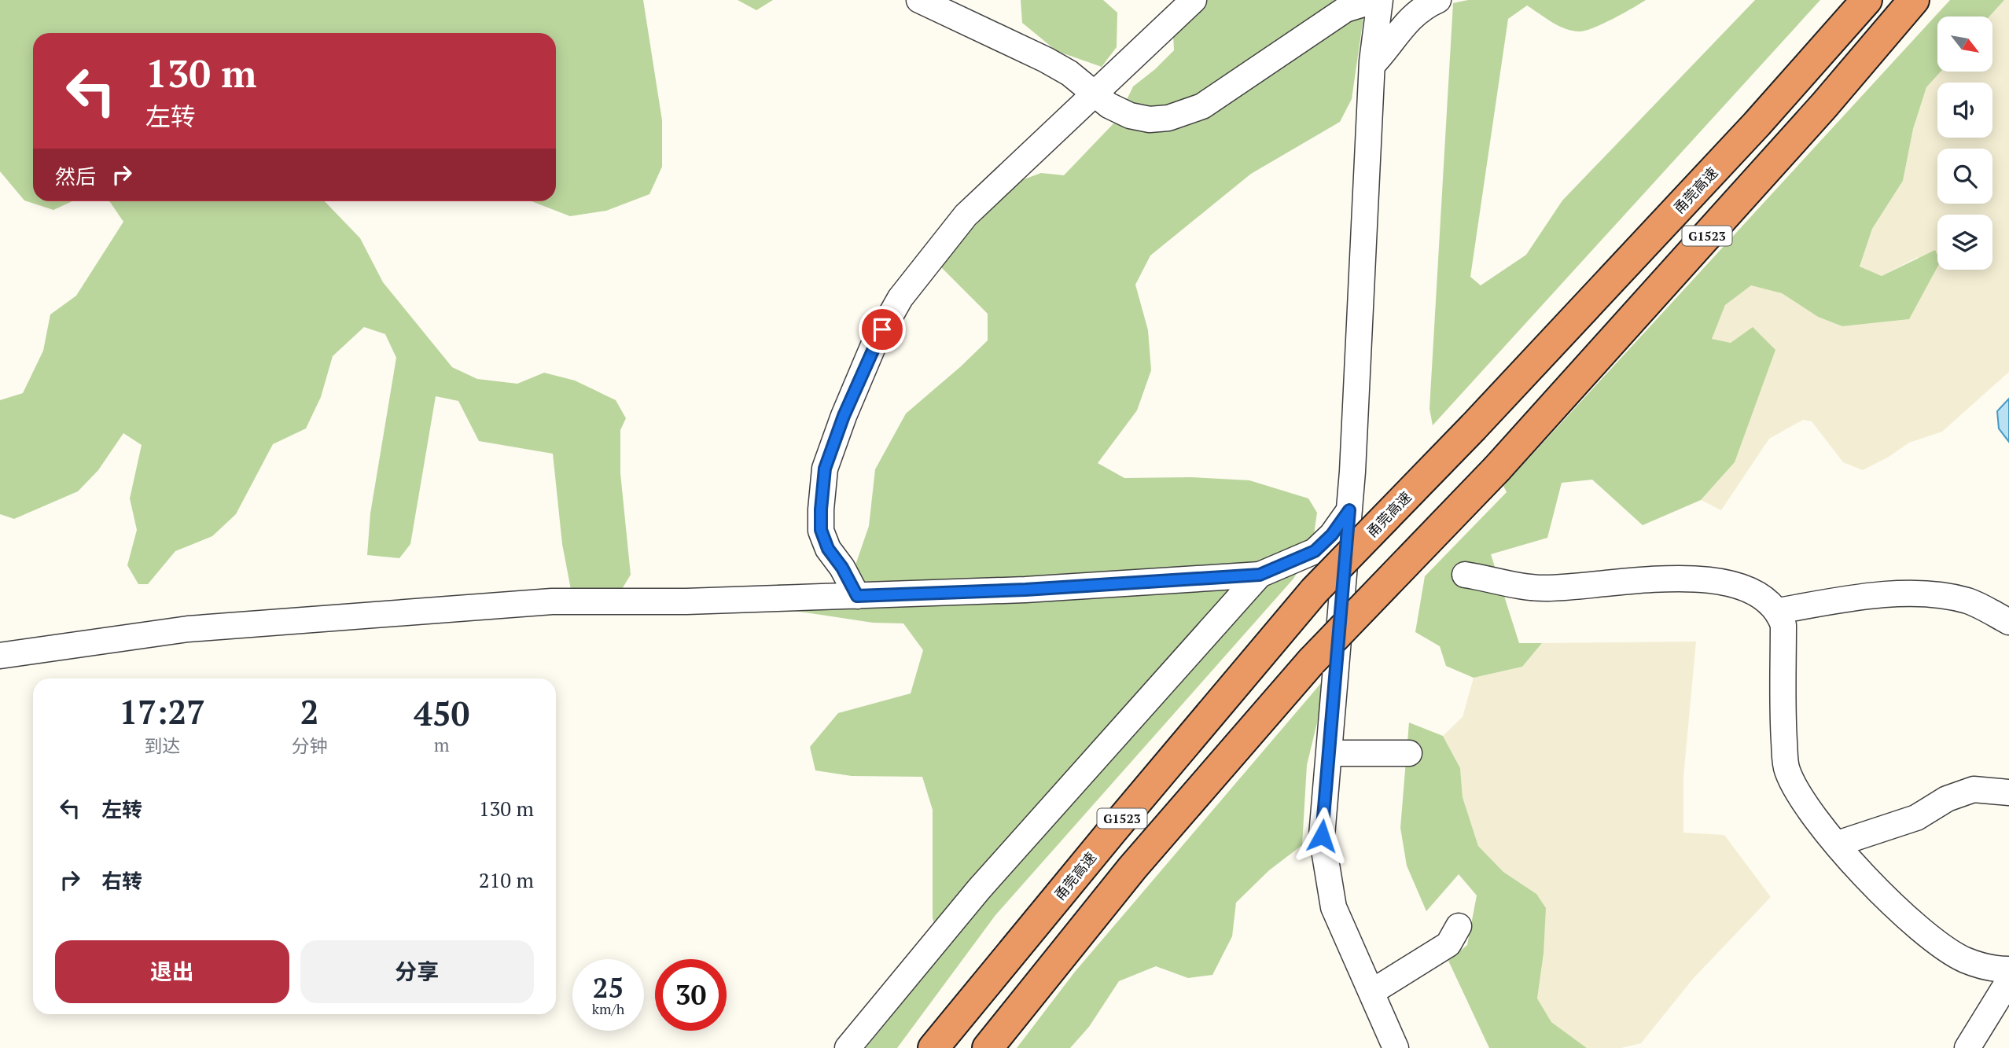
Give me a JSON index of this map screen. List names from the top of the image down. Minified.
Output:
{"streets":{"highway":["甬莞高速","G1523"]},"north":"bottom right","page":{"turn":["130 m","左转"],"then":"然后","eta":["17:27","到达","2","分钟","450","m"],"list":[{"name":"左转","value":"130 m"},{"name":"右转","value":"210 m"}],"buttons":["退出","分享"],"speed":"25 km/h","limit":"30"}}
